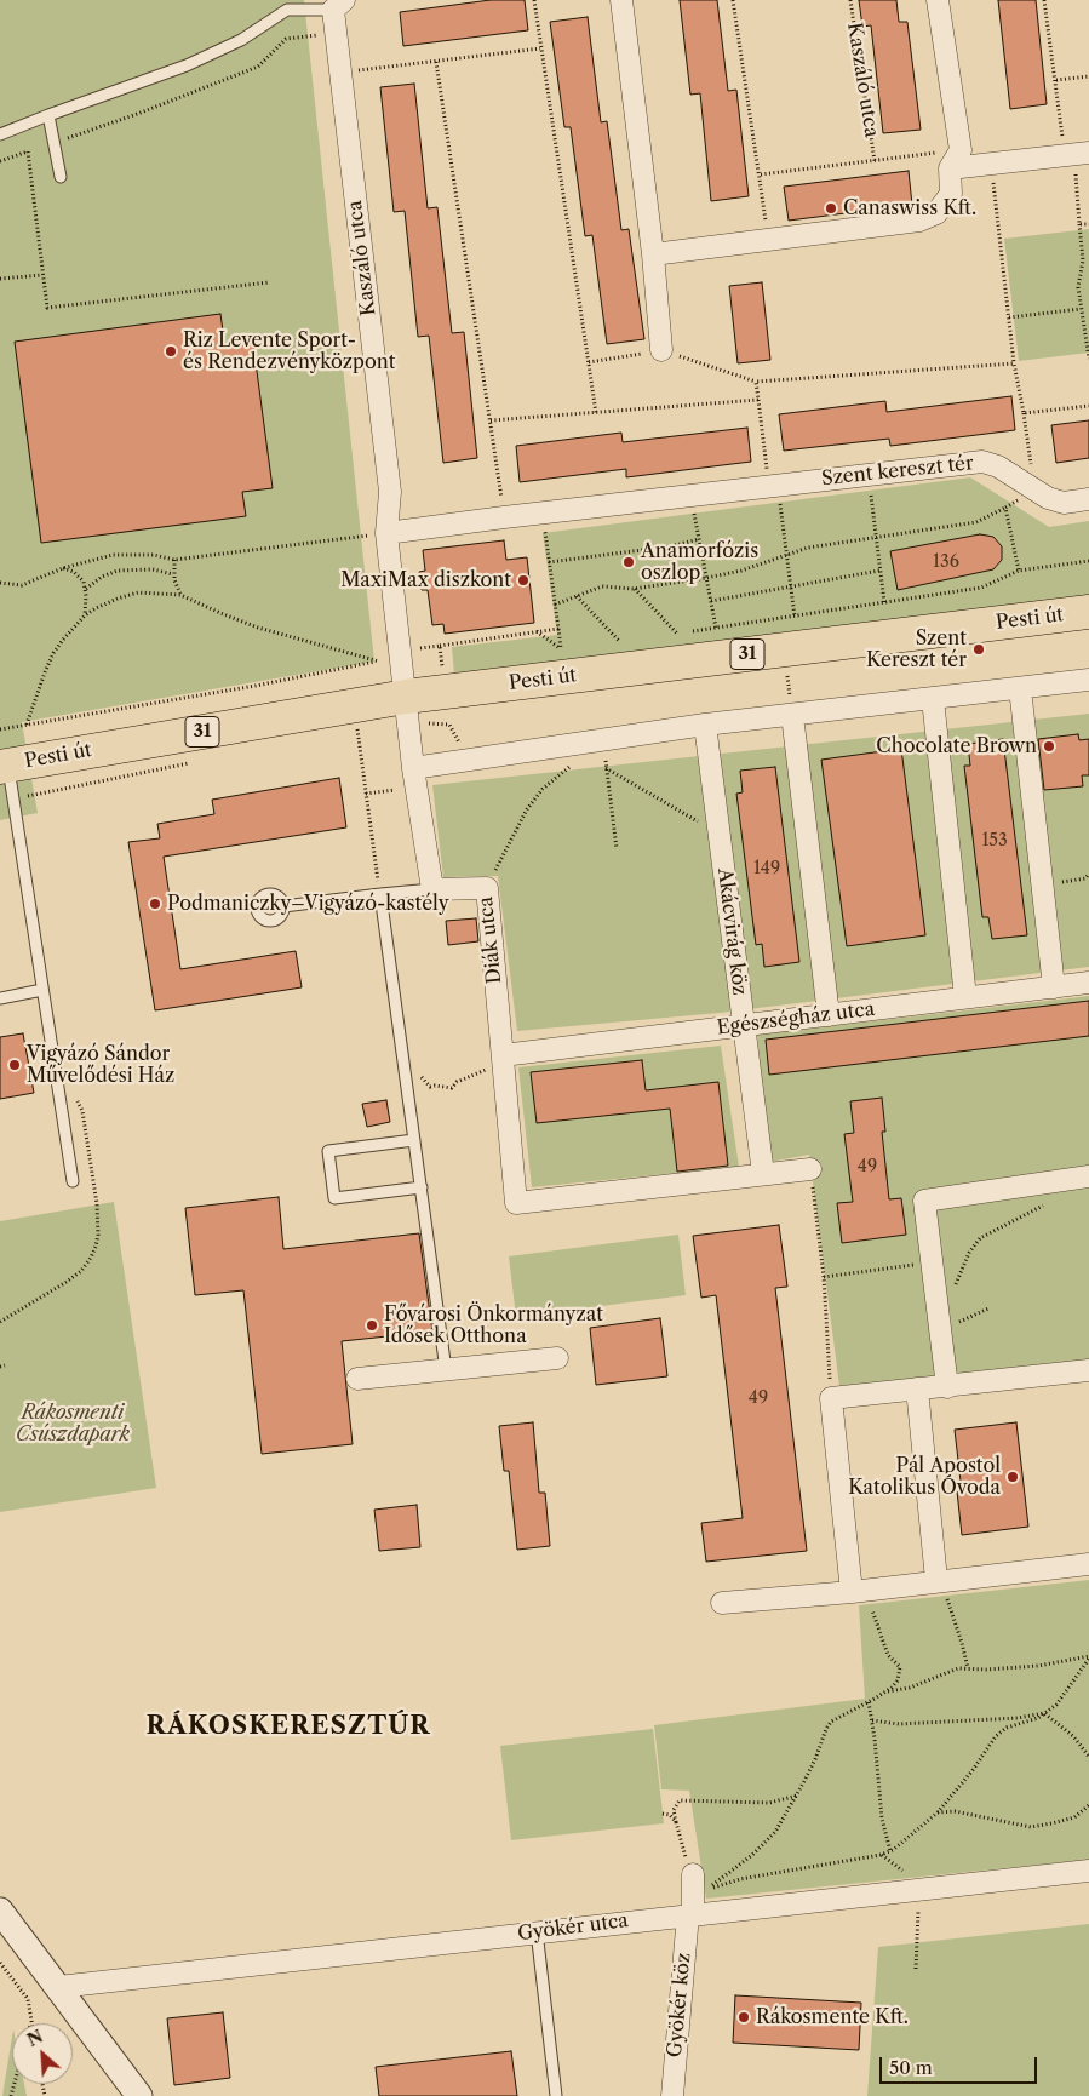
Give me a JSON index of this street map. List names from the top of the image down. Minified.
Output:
{"streets":{"main road":["Pesti út","31"],"street":["Kaszáló utca","Szent kereszt tér","Akácvirág köz","Diák utca","Egészségház utca","Gyökér utca","Gyökér köz"]},"crossings":[["Kaszáló utca","Pesti út"],["Akácvirág köz","Diák utca"],["Akácvirág köz","Egészségház utca"],["Diák utca","Egészségház utca"],["Gyökér utca","Gyökér köz"]],"districts":["RÁKOSKERESZTÚR"],"parks":["Rákosmenti Csúszdapark"],"places":["Canaswiss Kft.","Riz Levente Sport- és Rendezvényközpont","Anamorfózis oszlop","MaxiMax diszkont","Szent Kereszt tér","Chocolate Brown","Podmaniczky–Vigyázó-kastély","Vigyázó Sándor Művelődési Ház","Fővárosi Önkormányzat Idősek Otthona","Pál Apostol Katolikus Óvoda","Rákosmente Kft."],"house_numbers":["136","153","149","49","49"],"scale_bar":"50 m","north":"top left"}
